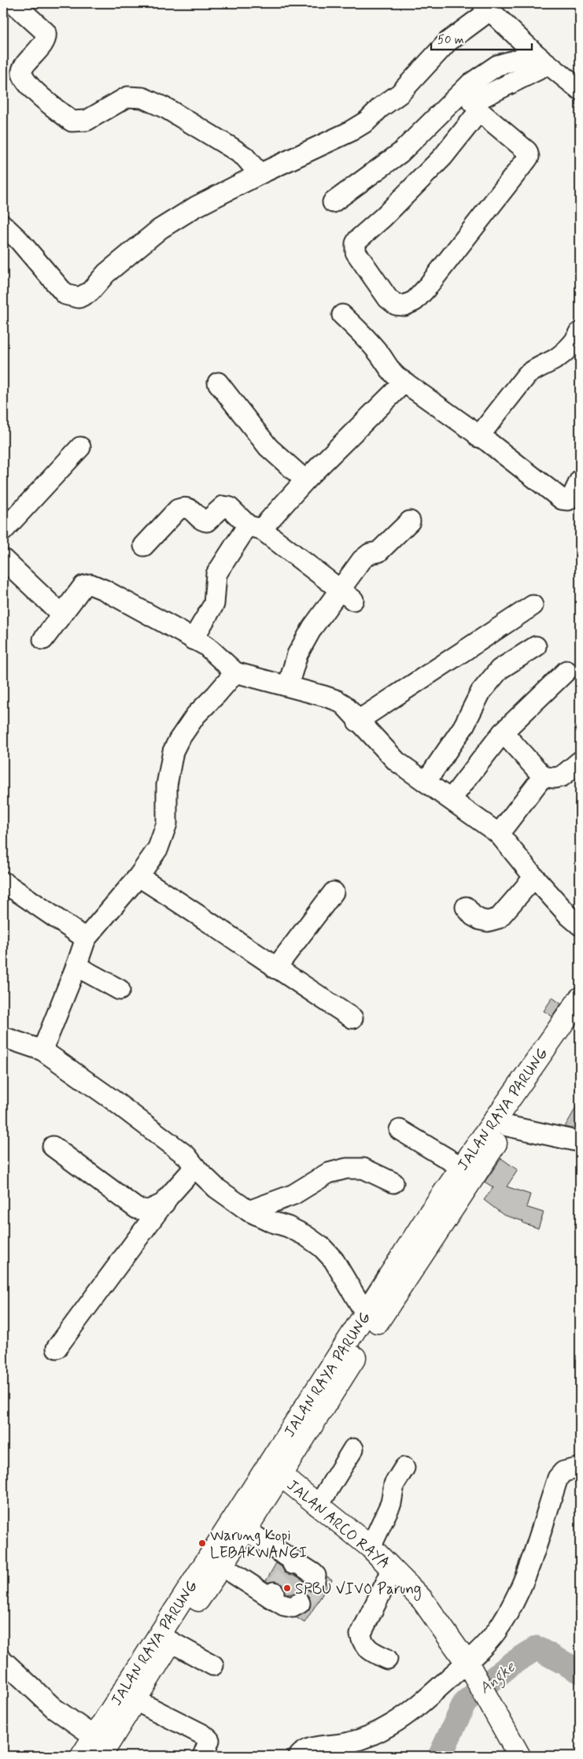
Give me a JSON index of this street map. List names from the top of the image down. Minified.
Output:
{"streets":{"main road":["JALAN RAYA PARUNG","JALAN ARCO RAYA"]},"crossings":[["JALAN RAYA PARUNG","JALAN ARCO RAYA"]],"water":["Angke"],"places":["Warung Kopi LEBAKWANGI","SPBU VIVO Parung"],"scale_bar":"50 m"}
